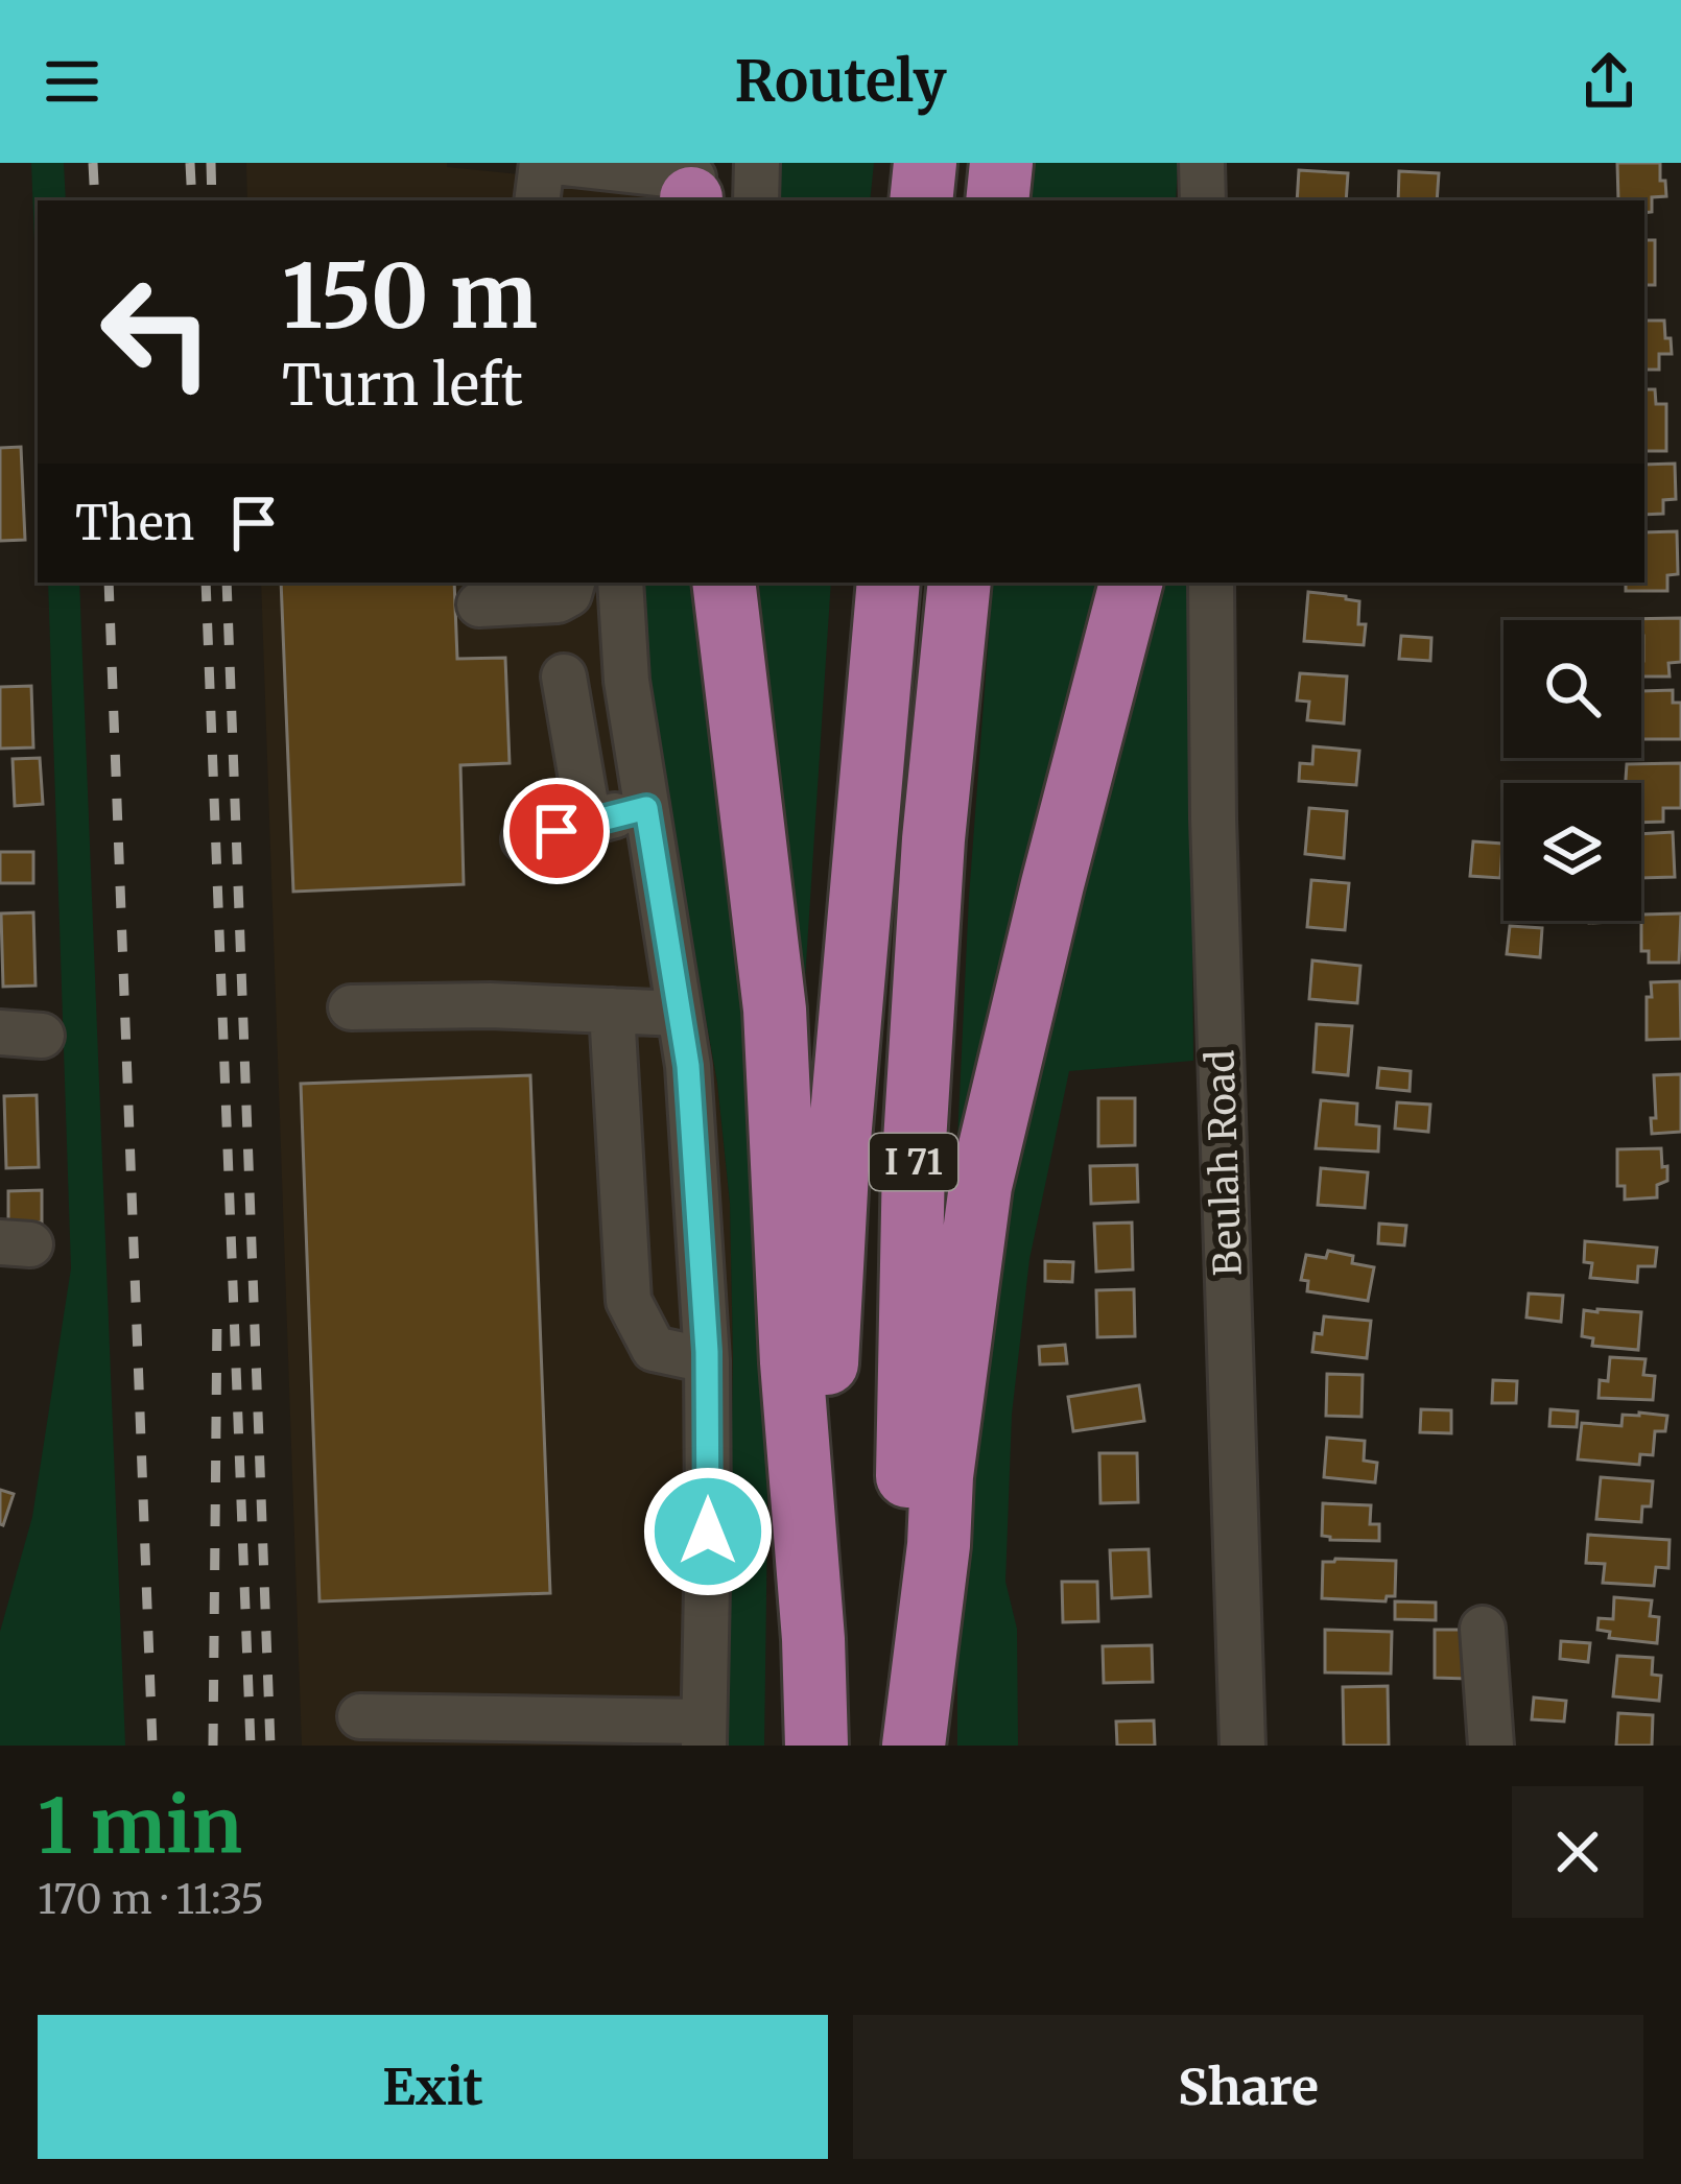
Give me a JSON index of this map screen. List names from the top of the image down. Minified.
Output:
{"streets":{"highway":["I 71"],"street":["Beulah Road"]},"page":{"header":"Routely","turn":["150 m","Turn left"],"then":"Then","heading":["1 min","170 m · 11:35"],"buttons":["Exit","Share"]}}
